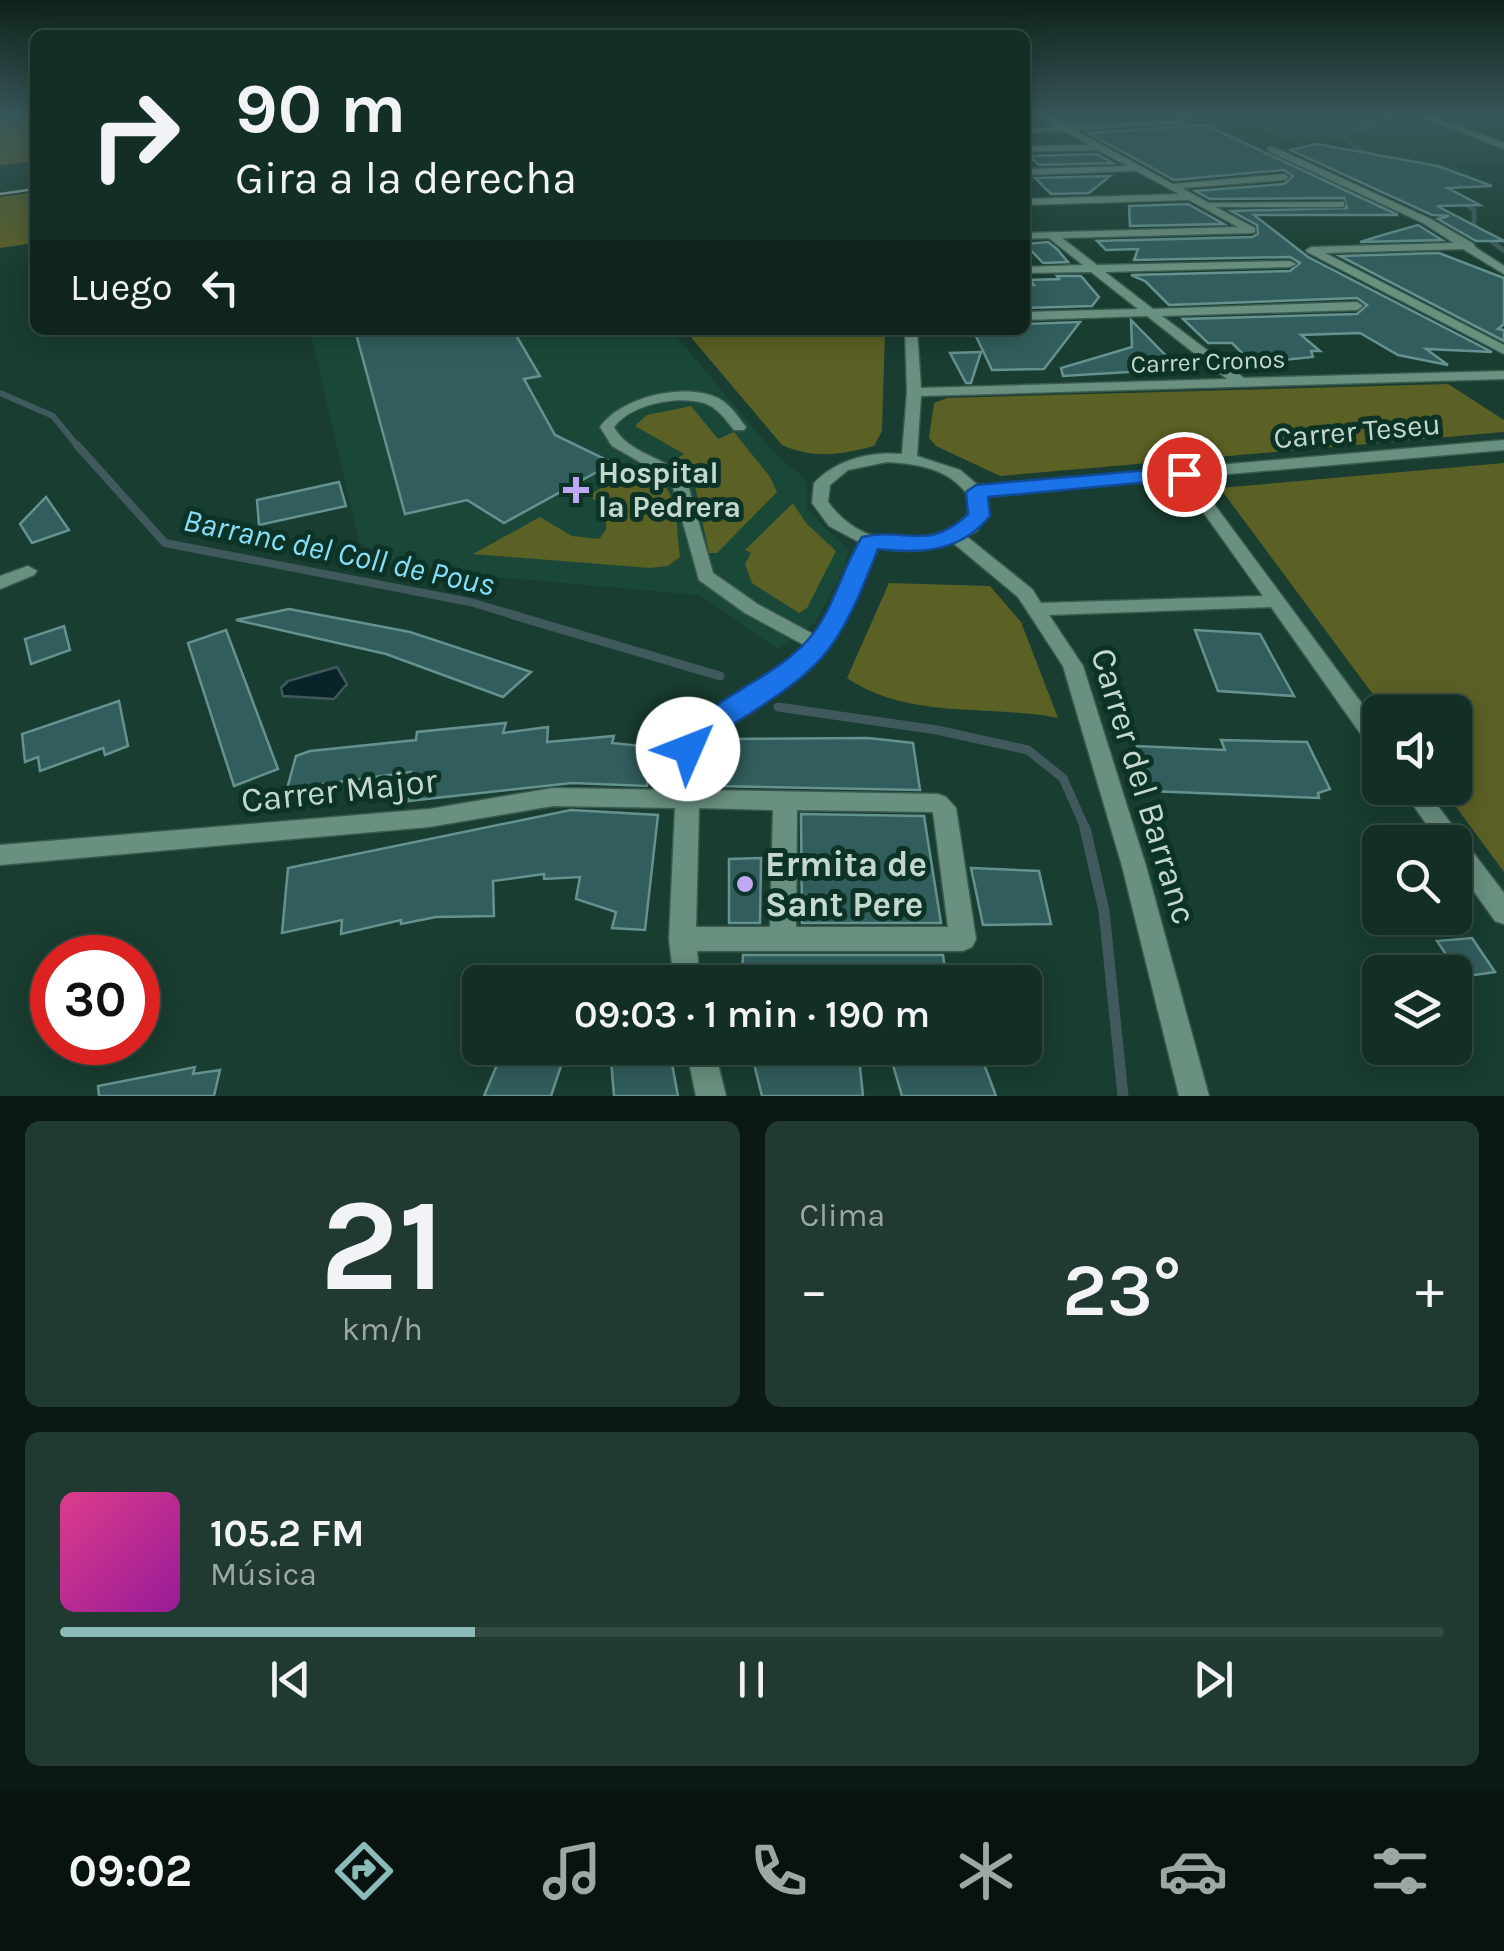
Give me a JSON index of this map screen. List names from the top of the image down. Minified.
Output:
{"streets":{"street":["Carrer Cronos","Carrer Teseu","Carrer del Barranc","Carrer Major"]},"water":["Barranc del Coll de Pous"],"places":{"health":["Hospital la Pedrera"],"other":["Ermita de Sant Pere"]},"page":{"turn":["90 m","Gira a la derecha"],"then":"Luego","limit":"30","trip":"09:03 · 1 min · 190 m","tile":[["21","km/h"],"Clima"],"heat":["−","23°","+"],"song":["105.2 FM","Música"],"tabs":"09:02"}}
